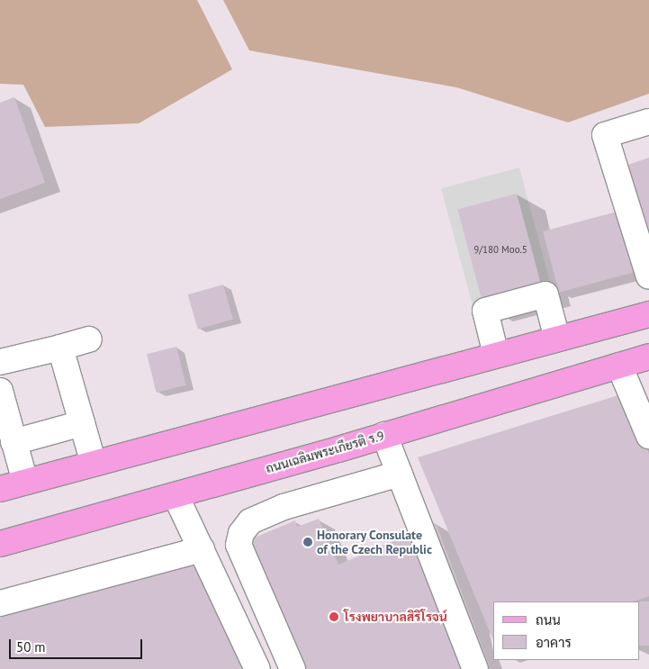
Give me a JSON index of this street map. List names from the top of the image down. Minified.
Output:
{"streets":{"main road":["ถนนเฉลิมพระเกียรติ ร.9"]},"places":["Honorary Consulate of the Czech Republic","โรงพยาบาลสิริโรจน์"],"house_numbers":["9/180 Moo.5"],"legend":["ถนน","อาคาร"],"scale_bar":"50 m"}
